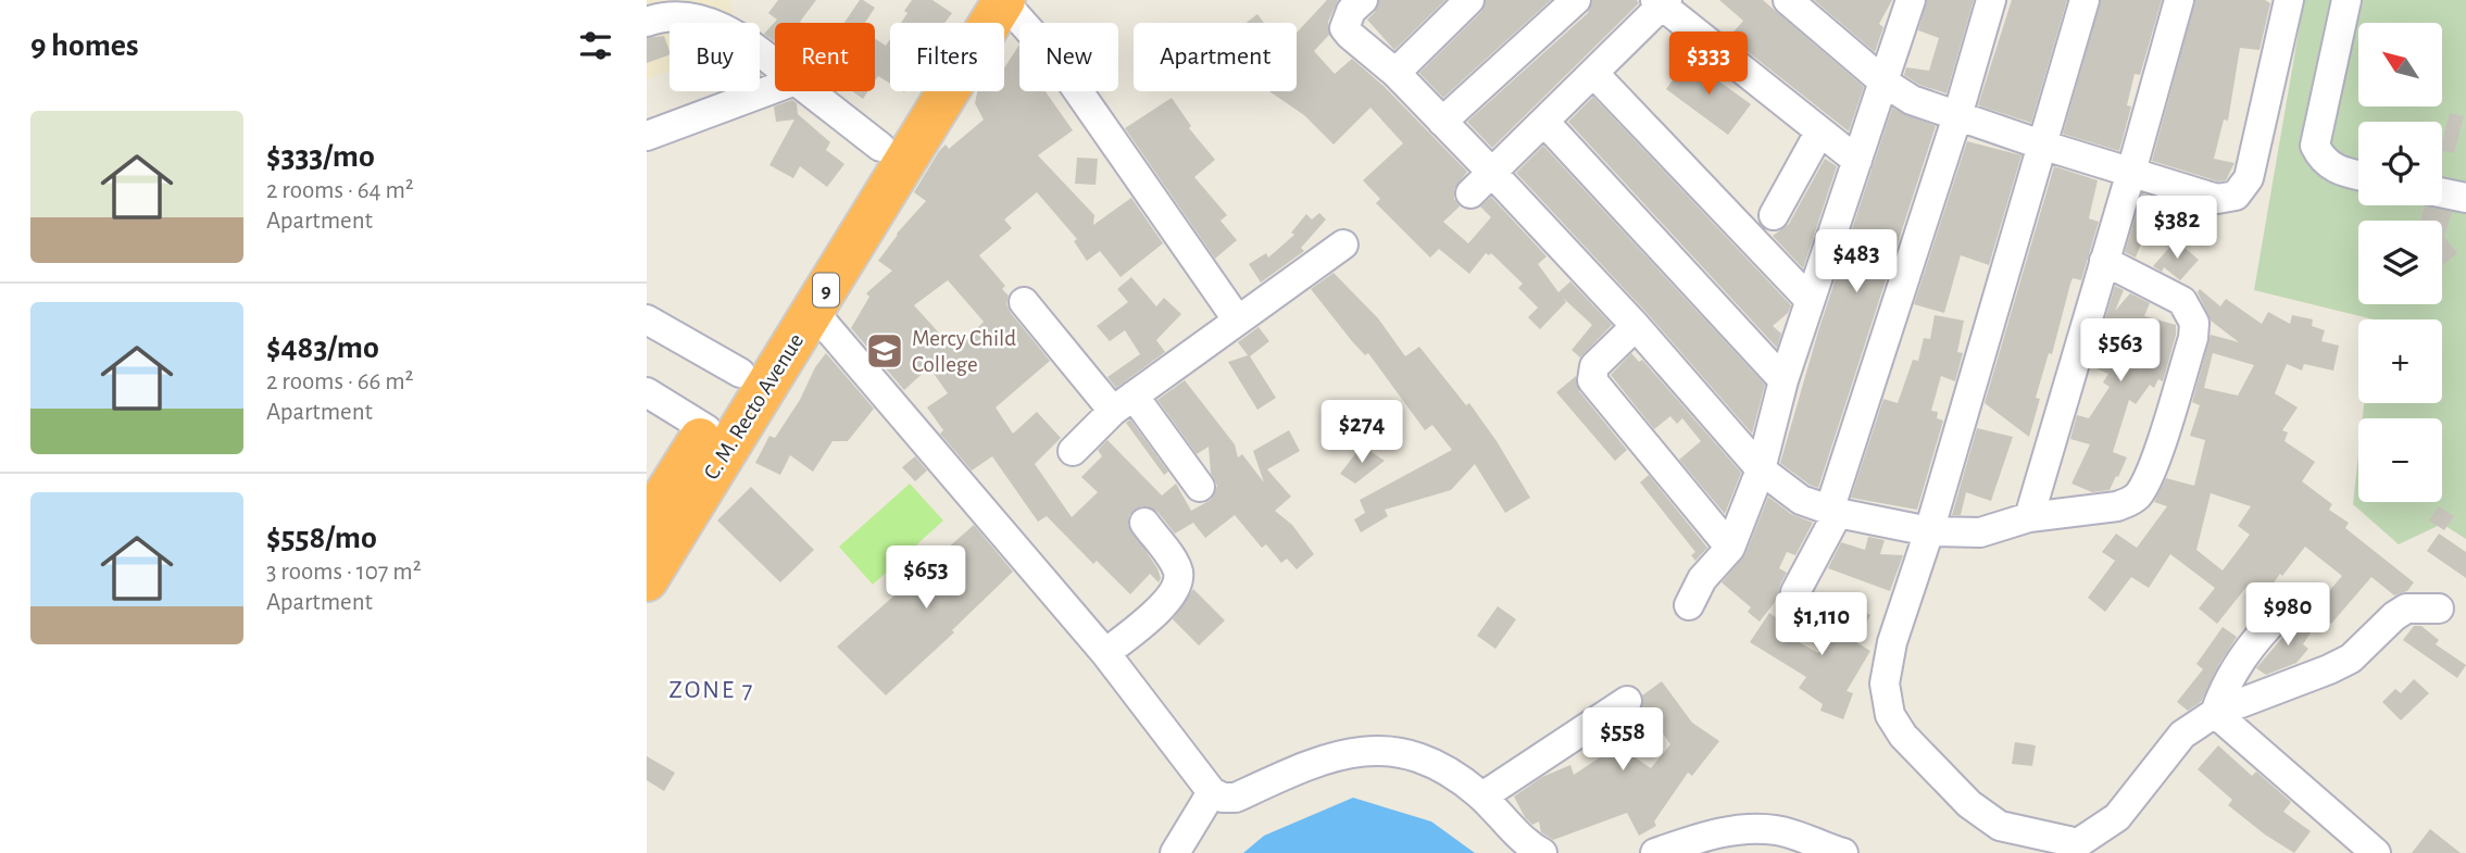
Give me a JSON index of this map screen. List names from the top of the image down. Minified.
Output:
{"streets":{"highway":["9","C. M. Recto Avenue"]},"districts":["ZONE 7"],"places":{"school or university":["Mercy Child College"]},"north":"top left","page":{"heading":"9 homes","map_buttons":["+","−"],"chip":["Buy","Rent","Filters","New","Apartment"],"price":["$333","$382","$483","$563","$274","$653","$980","$1,110","$558"],"list":[{"name":"$333/mo","note":"2 rooms · 64 m² · Apartment"},{"name":"$483/mo","note":"2 rooms · 66 m² · Apartment"},{"name":"$558/mo","note":"3 rooms · 107 m² · Apartment"}]}}
